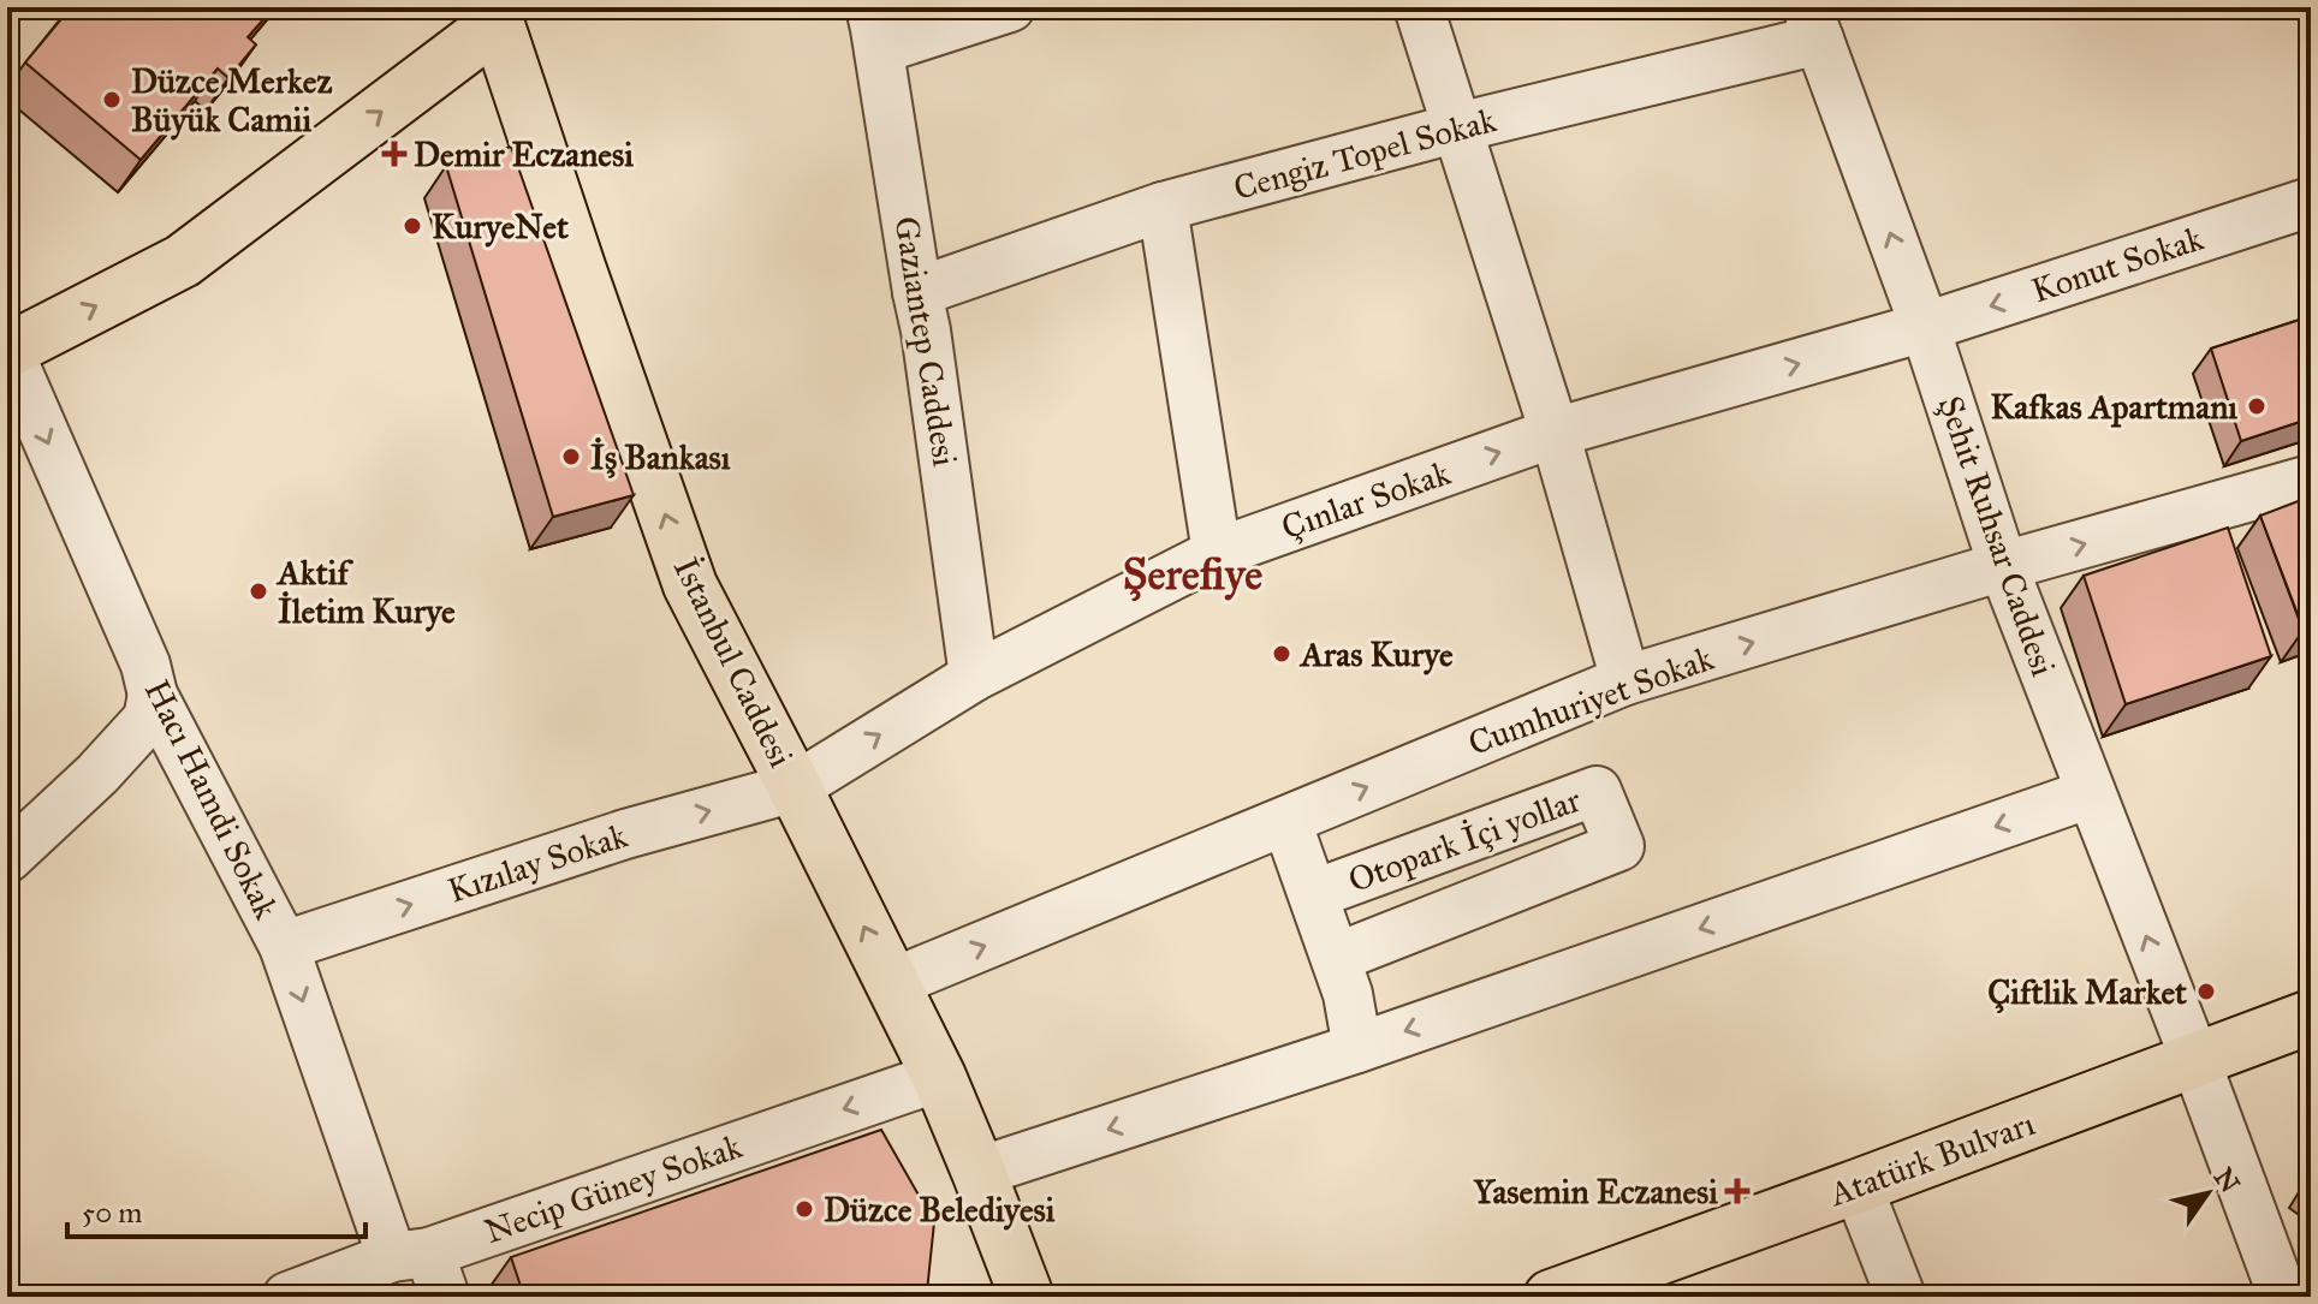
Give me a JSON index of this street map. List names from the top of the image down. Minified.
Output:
{"streets":{"main road":["İstanbul Caddesi","Atatürk Bulvarı"],"street":["Cengiz Topel Sokak","Konut Sokak","Gaziantep Caddesi","Çınlar Sokak","Şehit Ruhsar Caddesi","Cumhuriyet Sokak","Hacı Hamdi Sokak","Otopark İçi yollar","Kızılay Sokak","Necip Güney Sokak"]},"crossings":[["Cengiz Topel Sokak","Gaziantep Caddesi"],["Cengiz Topel Sokak","Şehit Ruhsar Caddesi"],["Konut Sokak","Çınlar Sokak"],["Konut Sokak","Şehit Ruhsar Caddesi"],["Gaziantep Caddesi","Çınlar Sokak"],["Çınlar Sokak","Şehit Ruhsar Caddesi"],["Çınlar Sokak","İstanbul Caddesi"],["Çınlar Sokak","Kızılay Sokak"],["Şehit Ruhsar Caddesi","Cumhuriyet Sokak"],["Şehit Ruhsar Caddesi","Atatürk Bulvarı"],["İstanbul Caddesi","Cumhuriyet Sokak"],["İstanbul Caddesi","Kızılay Sokak"],["İstanbul Caddesi","Necip Güney Sokak"],["Hacı Hamdi Sokak","Kızılay Sokak"],["Hacı Hamdi Sokak","Necip Güney Sokak"]],"one_way":["Konut Sokak","Çınlar Sokak","İstanbul Caddesi","Hacı Hamdi Sokak","Kızılay Sokak","Necip Güney Sokak"],"districts":["Şerefiye"],"places":{"other":["Düzce Merkez Büyük Camii","KuryeNet","Kafkas Apartmanı","İş Bankası","Aktif İletim Kurye","Aras Kurye","Çiftlik Market","Düzce Belediyesi"],"health":["Demir Eczanesi","Yasemin Eczanesi"]},"scale_bar":"50 m","north":"top right"}
